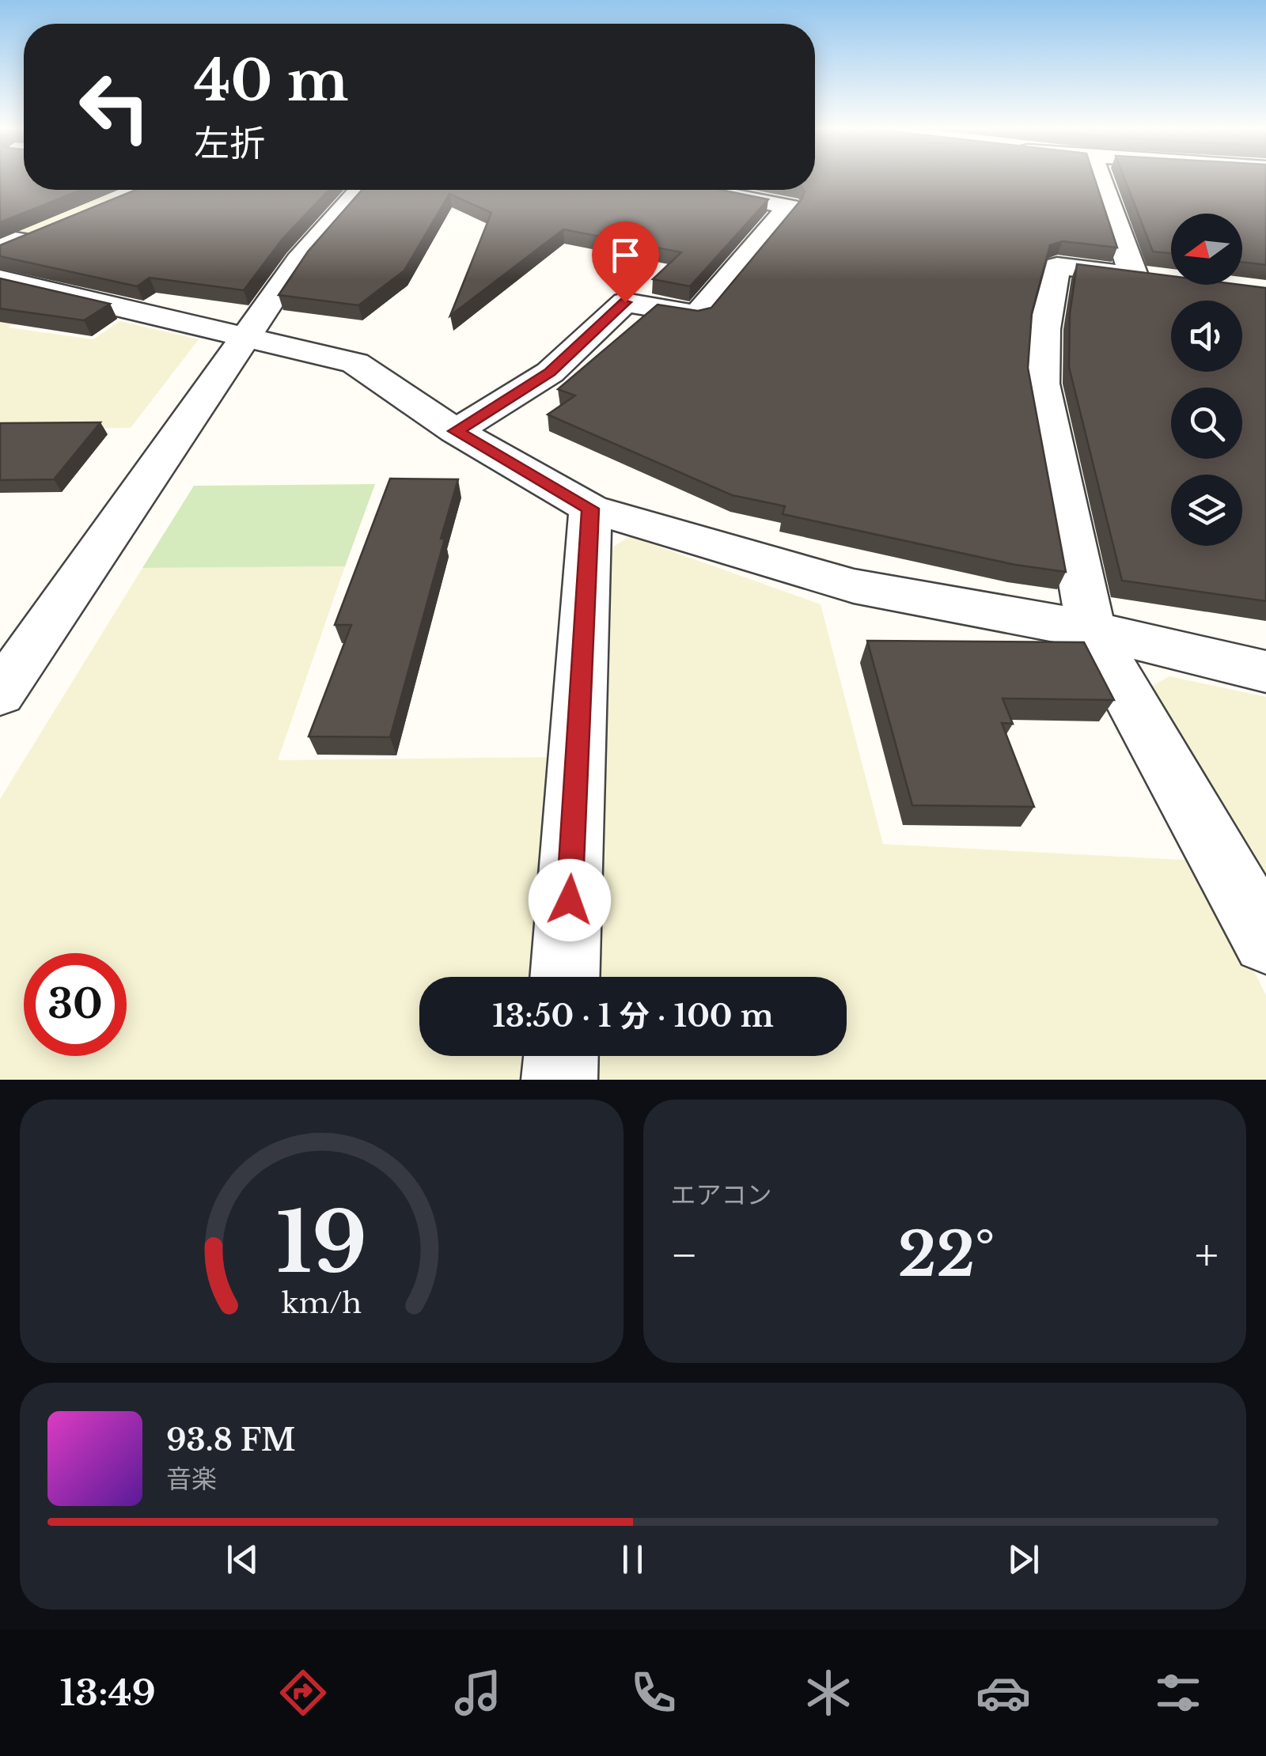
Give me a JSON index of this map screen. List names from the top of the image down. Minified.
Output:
{"north":"left","page":{"turn":["40 m","左折"],"limit":"30","trip":"13:50 · 1 分 · 100 m","tile":"エアコン","heat":["−","22°","+"],"song":["93.8 FM","音楽"],"tabs":"13:49","gauge":["19","km/h"]}}
